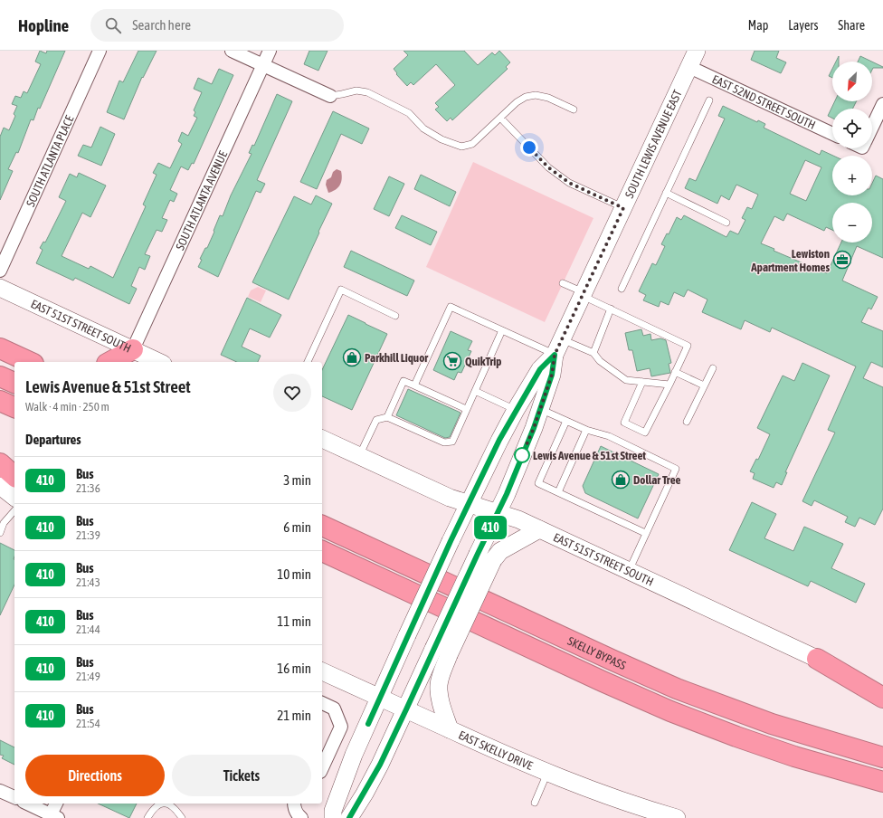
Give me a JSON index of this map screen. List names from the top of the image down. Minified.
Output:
{"streets":{"highway":["SKELLY BYPASS"],"main road":["SOUTH LEWIS AVENUE EAST","EAST 51ST STREET SOUTH","EAST SKELLY DRIVE"],"street":["EAST 52ND STREET SOUTH","SOUTH ATLANTA PLACE","SOUTH ATLANTA AVENUE"]},"crossings":[["EAST 52ND STREET SOUTH","SOUTH LEWIS AVENUE EAST"],["SOUTH LEWIS AVENUE EAST","EAST 51ST STREET SOUTH"],["SOUTH LEWIS AVENUE EAST","EAST SKELLY DRIVE"],["SOUTH ATLANTA AVENUE","EAST 51ST STREET SOUTH"]],"places":{"office":["Lewiston Apartment Homes"],"shop":["Parkhill Liquor","Dollar Tree"],"supermarket":["QuikTrip"],"other":["Lewis Avenue & 51st Street"]},"lines":["bus line 410"],"north":"bottom left","page":{"header":"Hopline","search":"Search here","nav":["Map","Layers","Share"],"on_map":"410","map_buttons":["+","−"],"heading":[["Lewis Avenue & 51st Street","Walk · 4 min · 250 m"],"Departures"],"list":[{"mark":"410","name":"Bus","note":"21:36","value":"3 min"},{"mark":"410","name":"Bus","note":"21:39","value":"6 min"},{"mark":"410","name":"Bus","note":"21:43","value":"10 min"},{"mark":"410","name":"Bus","note":"21:44","value":"11 min"},{"mark":"410","name":"Bus","note":"21:49","value":"16 min"},{"mark":"410","name":"Bus","note":"21:54","value":"21 min"}],"buttons":["Directions","Tickets"]}}
